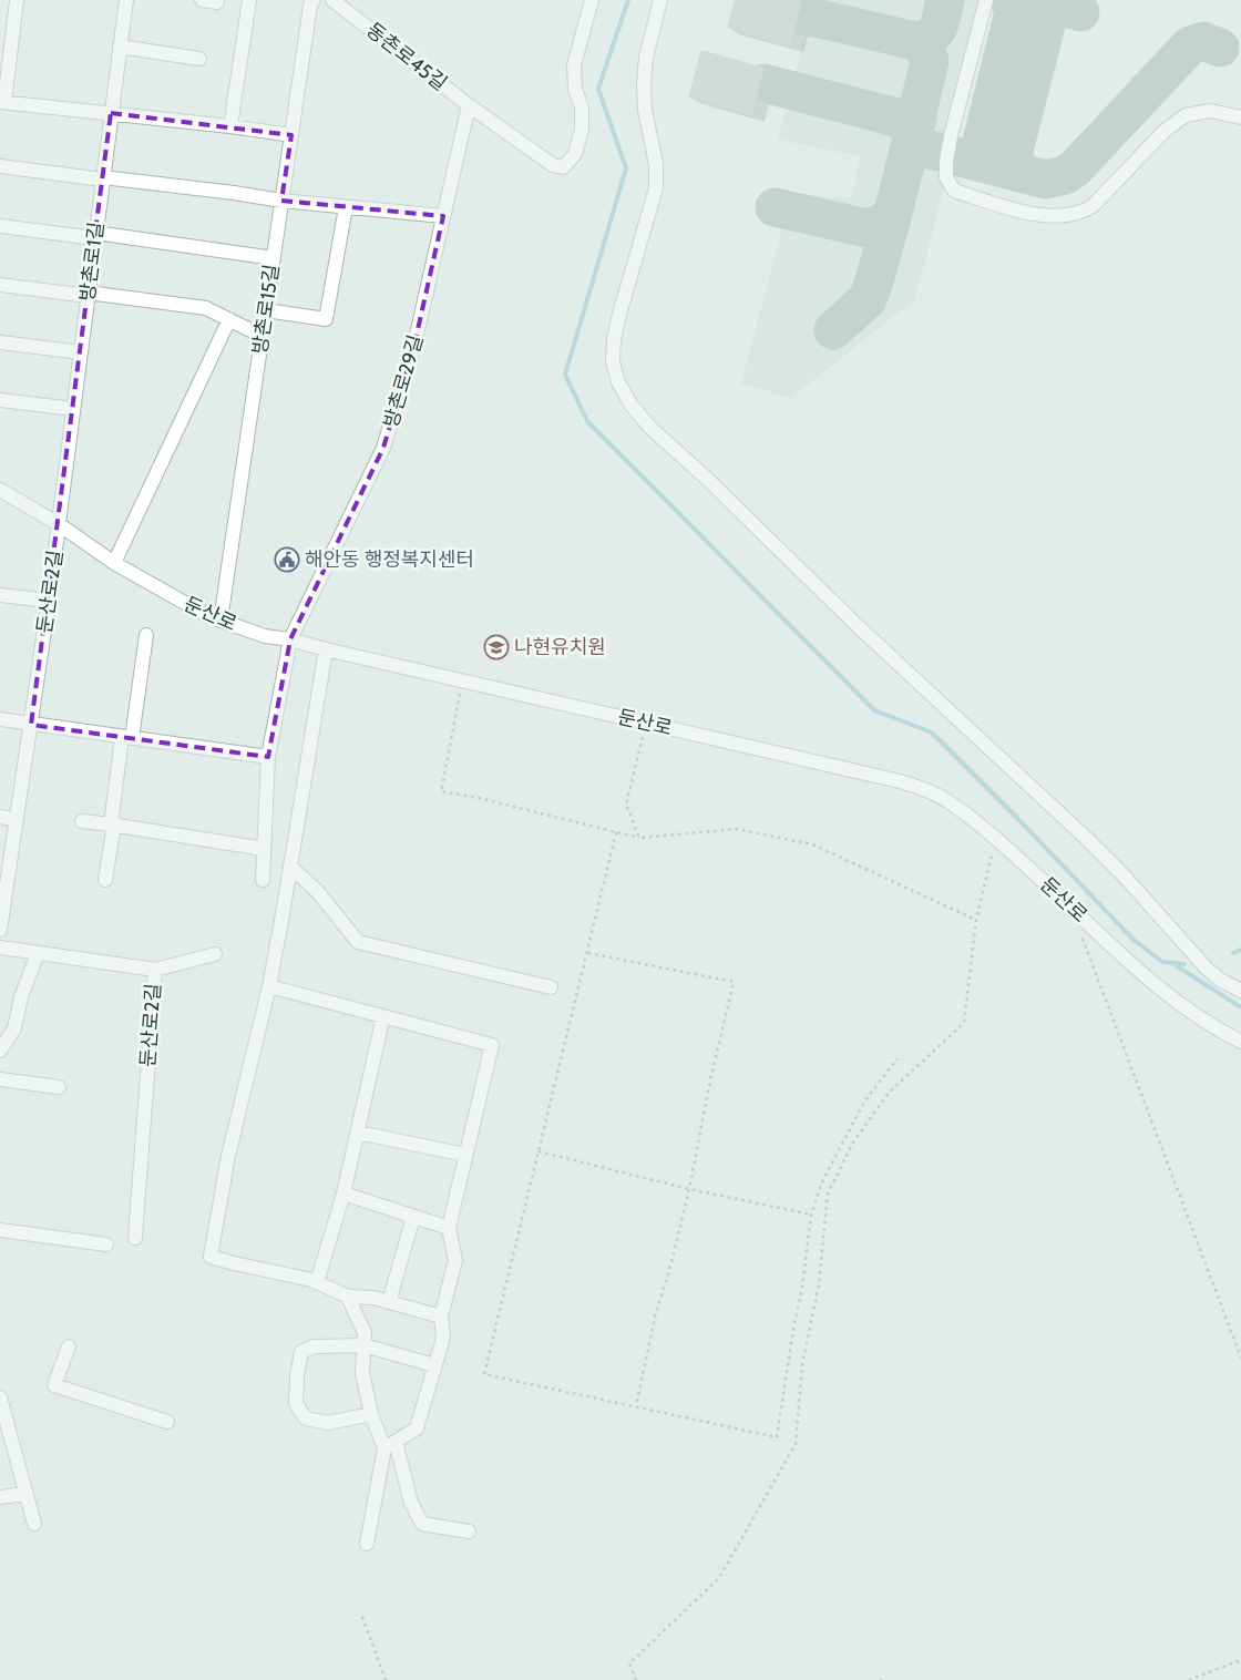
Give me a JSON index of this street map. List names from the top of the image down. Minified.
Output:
{"streets":{"street":["동촌로45길","방촌로1길","방촌로15길","방촌로29길","둔산로2길","둔산로"]},"crossings":[["동촌로45길","방촌로29길"],["방촌로1길","둔산로2길"],["방촌로1길","둔산로"],["방촌로15길","둔산로"],["방촌로29길","둔산로"],["둔산로2길","둔산로"]],"places":{"public building":["해안동 행정복지센터"],"school or university":["나현유치원"]}}
